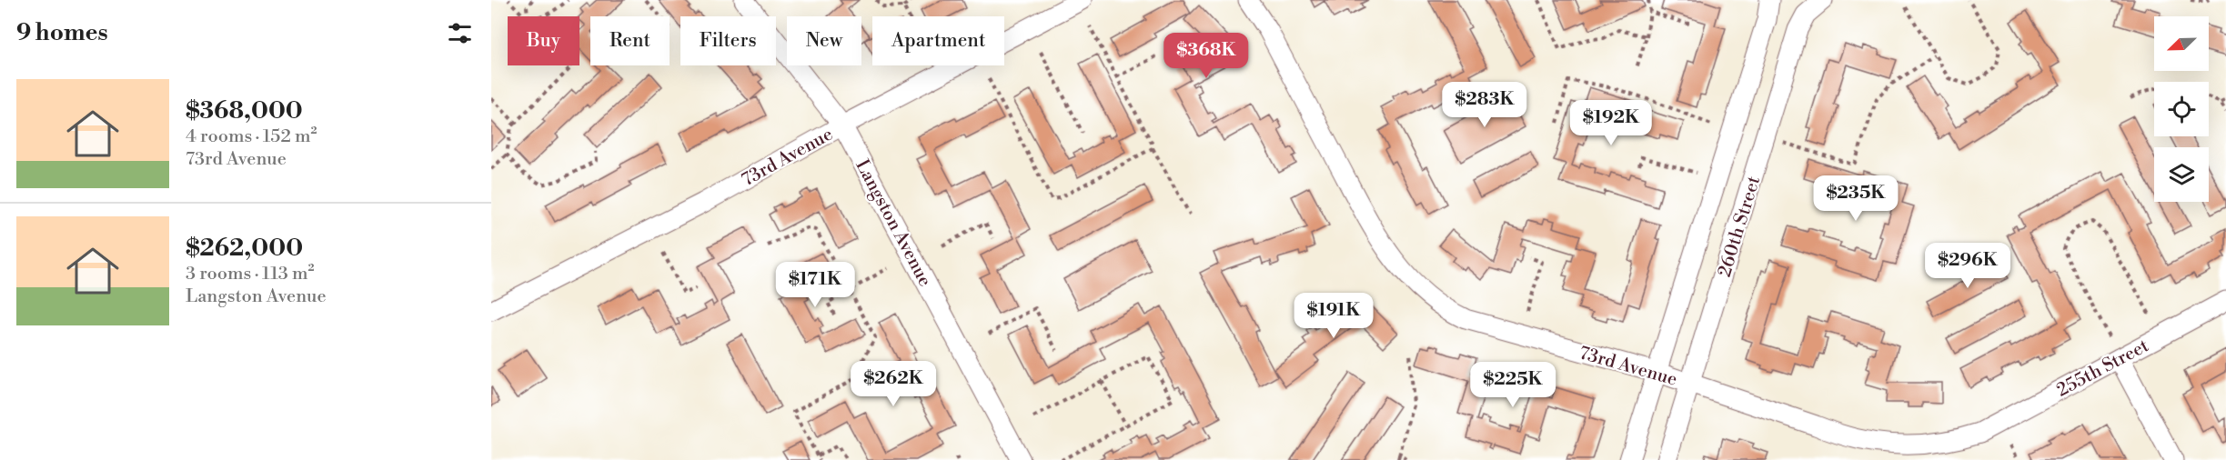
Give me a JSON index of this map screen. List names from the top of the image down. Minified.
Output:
{"streets":{"street":["73rd Avenue","Langston Avenue","260th Street","255th Street"]},"crossings":[["73rd Avenue","Langston Avenue"],["73rd Avenue","260th Street"],["73rd Avenue","255th Street"]],"north":"bottom left","page":{"heading":"9 homes","chip":["Buy","Rent","Filters","New","Apartment"],"price":["$368K","$283K","$192K","$235K","$296K","$171K","$191K","$262K","$225K"],"list":[{"name":"$368,000","note":"4 rooms · 152 m² · 73rd Avenue"},{"name":"$262,000","note":"3 rooms · 113 m² · Langston Avenue"}]}}
